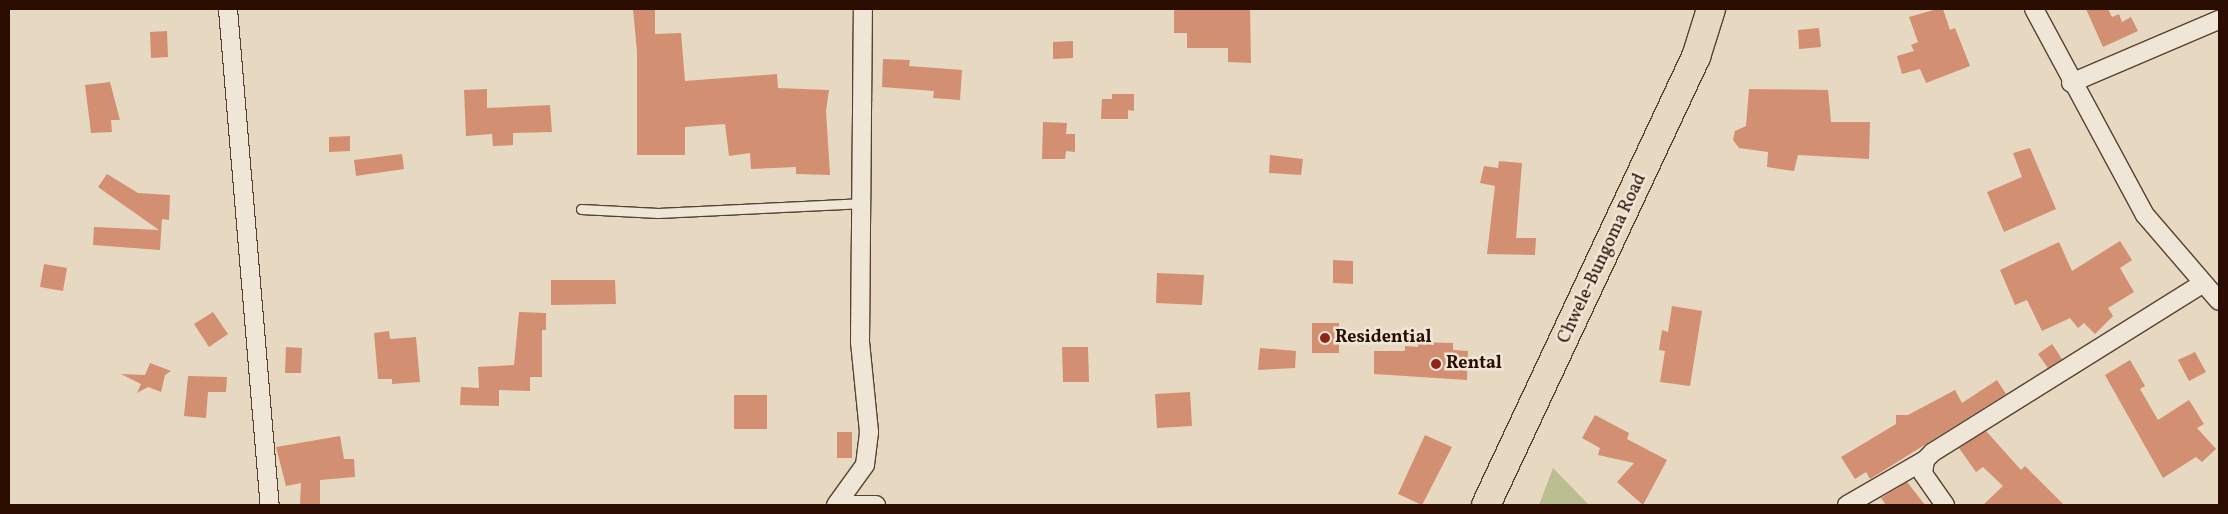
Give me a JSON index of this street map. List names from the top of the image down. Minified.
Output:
{"streets":{"main road":["Chwele-Bungoma Road"]},"places":["Residential","Rental"]}
